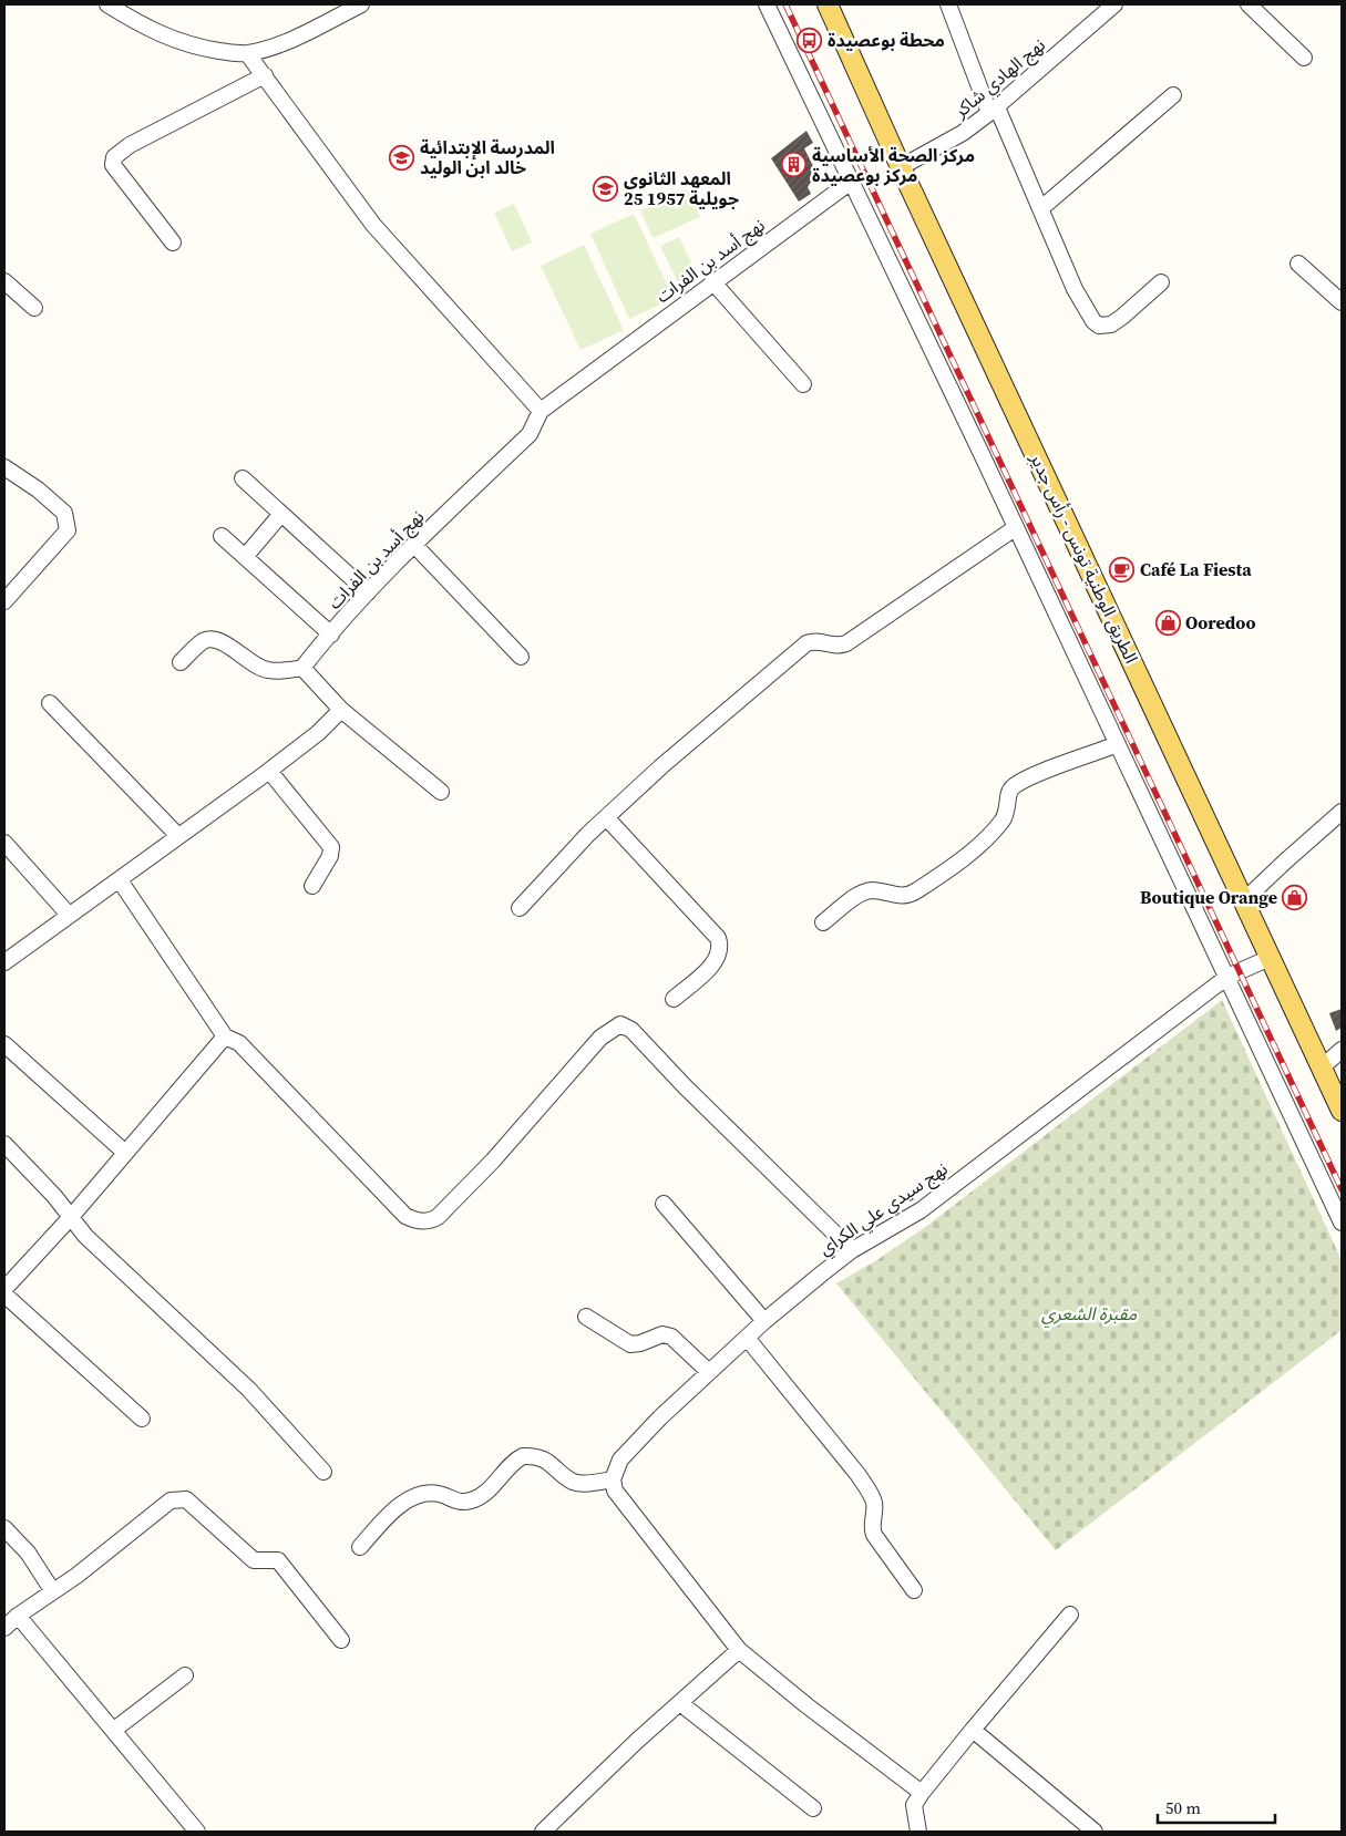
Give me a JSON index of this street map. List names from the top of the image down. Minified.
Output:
{"streets":{"main road":["الطريق الوطنية تونس - رأس جدير"],"street":["نهج الهادي شاكر","نهج أسد بن الفرات","نهج سيدي علي الكراي"]},"crossings":[["نهج الهادي شاكر","الطريق الوطنية تونس - رأس جدير"],["الطريق الوطنية تونس - رأس جدير","نهج سيدي علي الكراي"]],"parks":["مقبرة الشعري"],"places":{"bus stop":["محطة بوعصيدة"],"school or university":["المدرسة الإبتدائية خالد ابن الوليد","المعهد الثانوي 25 جويلية 1957"],"building":["مركز الصحة الأساسية مركز بوعصيدة"],"cafe":["Café La Fiesta"],"shop":["Ooredoo","Boutique Orange"]},"scale_bar":"50 m"}
